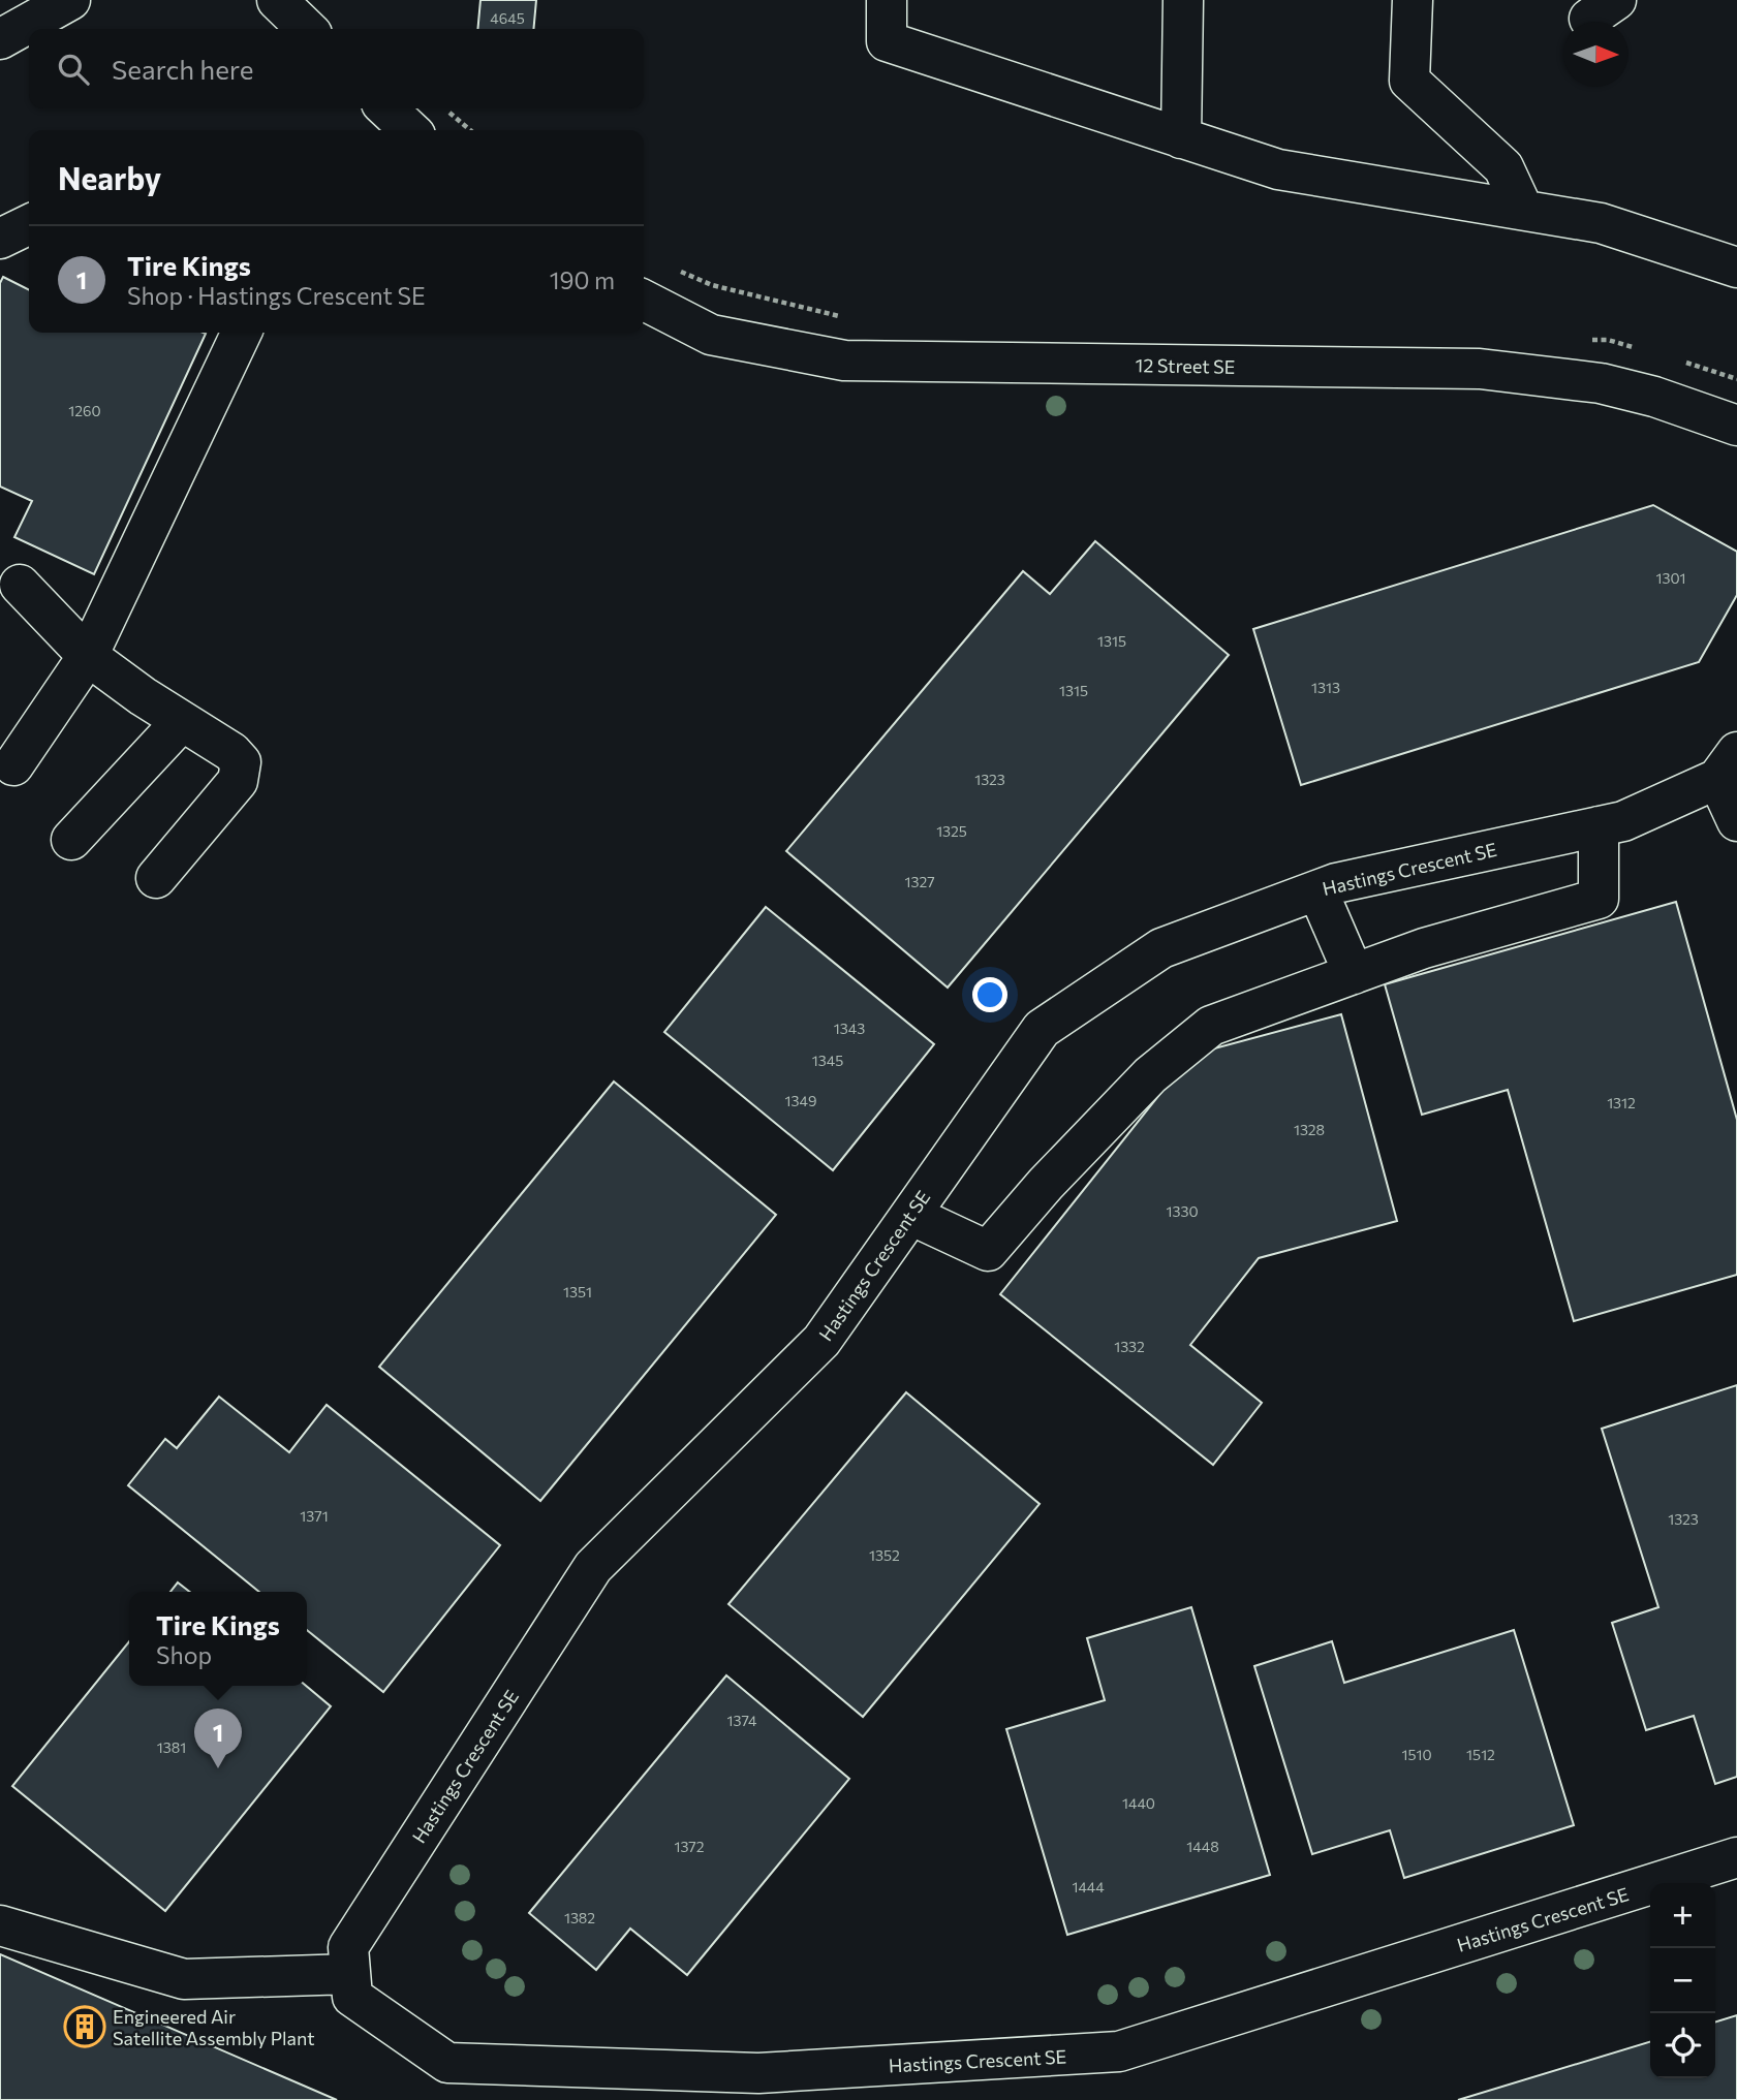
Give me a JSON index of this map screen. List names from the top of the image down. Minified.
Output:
{"streets":{"street":["12 Street SE","Hastings Crescent SE"]},"places":{"building":["Engineered Air Satellite Assembly Plant"]},"house_numbers":["4645","1260","1301","1315","1313","1315","1323","1325","1327","1343","1345","1349","1312","1328","1330","1351","1332","1371","1323","1352","1374","1381","1510","1512","1440","1372","1448","1444","1382"],"north":"right","page":{"search":"Search here","heading":"Nearby","list":[{"mark":"1","name":"Tire Kings","note":"Shop · Hastings Crescent SE","value":"190 m"}],"popup":["Tire Kings","Shop"],"pins":"1","map_buttons":["+","−"]}}
